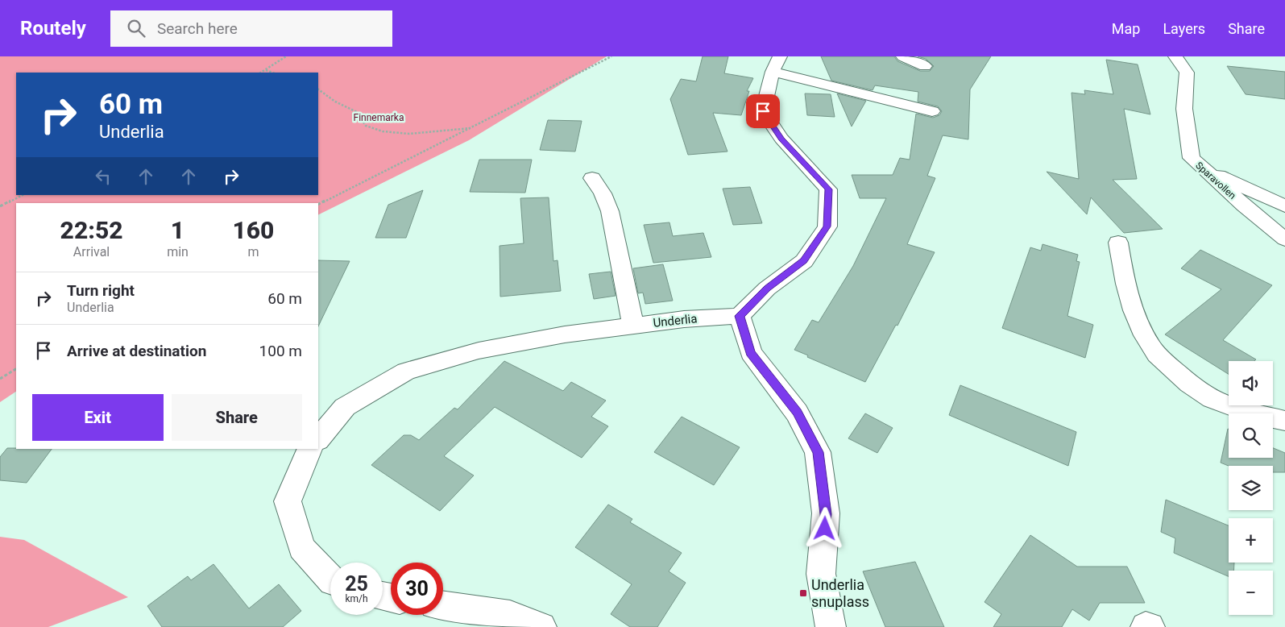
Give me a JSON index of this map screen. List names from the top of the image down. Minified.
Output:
{"streets":{"street":["Sparavollen","Underlia"]},"parks":["Finnemarka"],"places":{"transit":["Underlia snuplass"]},"page":{"header":"Routely","search":"Search here","nav":["Map","Layers","Share"],"turn":["60 m","Underlia"],"eta":["22:52","Arrival","1","min","160","m"],"list":[{"name":"Turn right","note":"Underlia","value":"60 m"},{"name":"Arrive at destination","value":"100 m"}],"map_buttons":["+","−"],"buttons":["Exit","Share"],"speed":"25 km/h","limit":"30"}}
